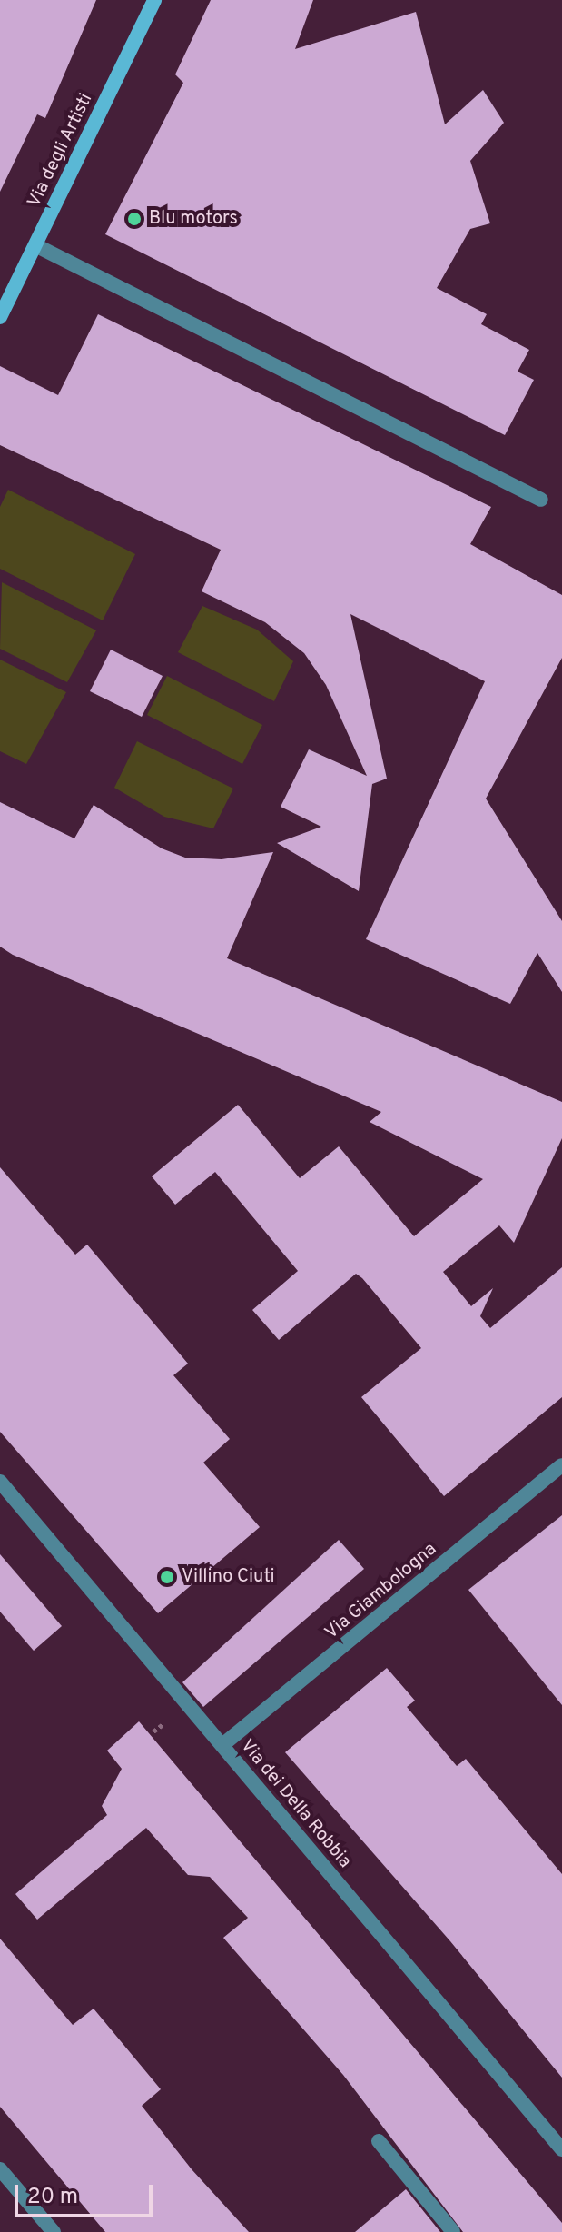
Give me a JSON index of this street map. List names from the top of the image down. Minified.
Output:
{"streets":{"street":["Via degli Artisti","Via Giambologna","Via dei Della Robbia"]},"crossings":[["Via Giambologna","Via dei Della Robbia"]],"places":["Blu motors","Villino Ciuti"],"scale_bar":"20 m"}
